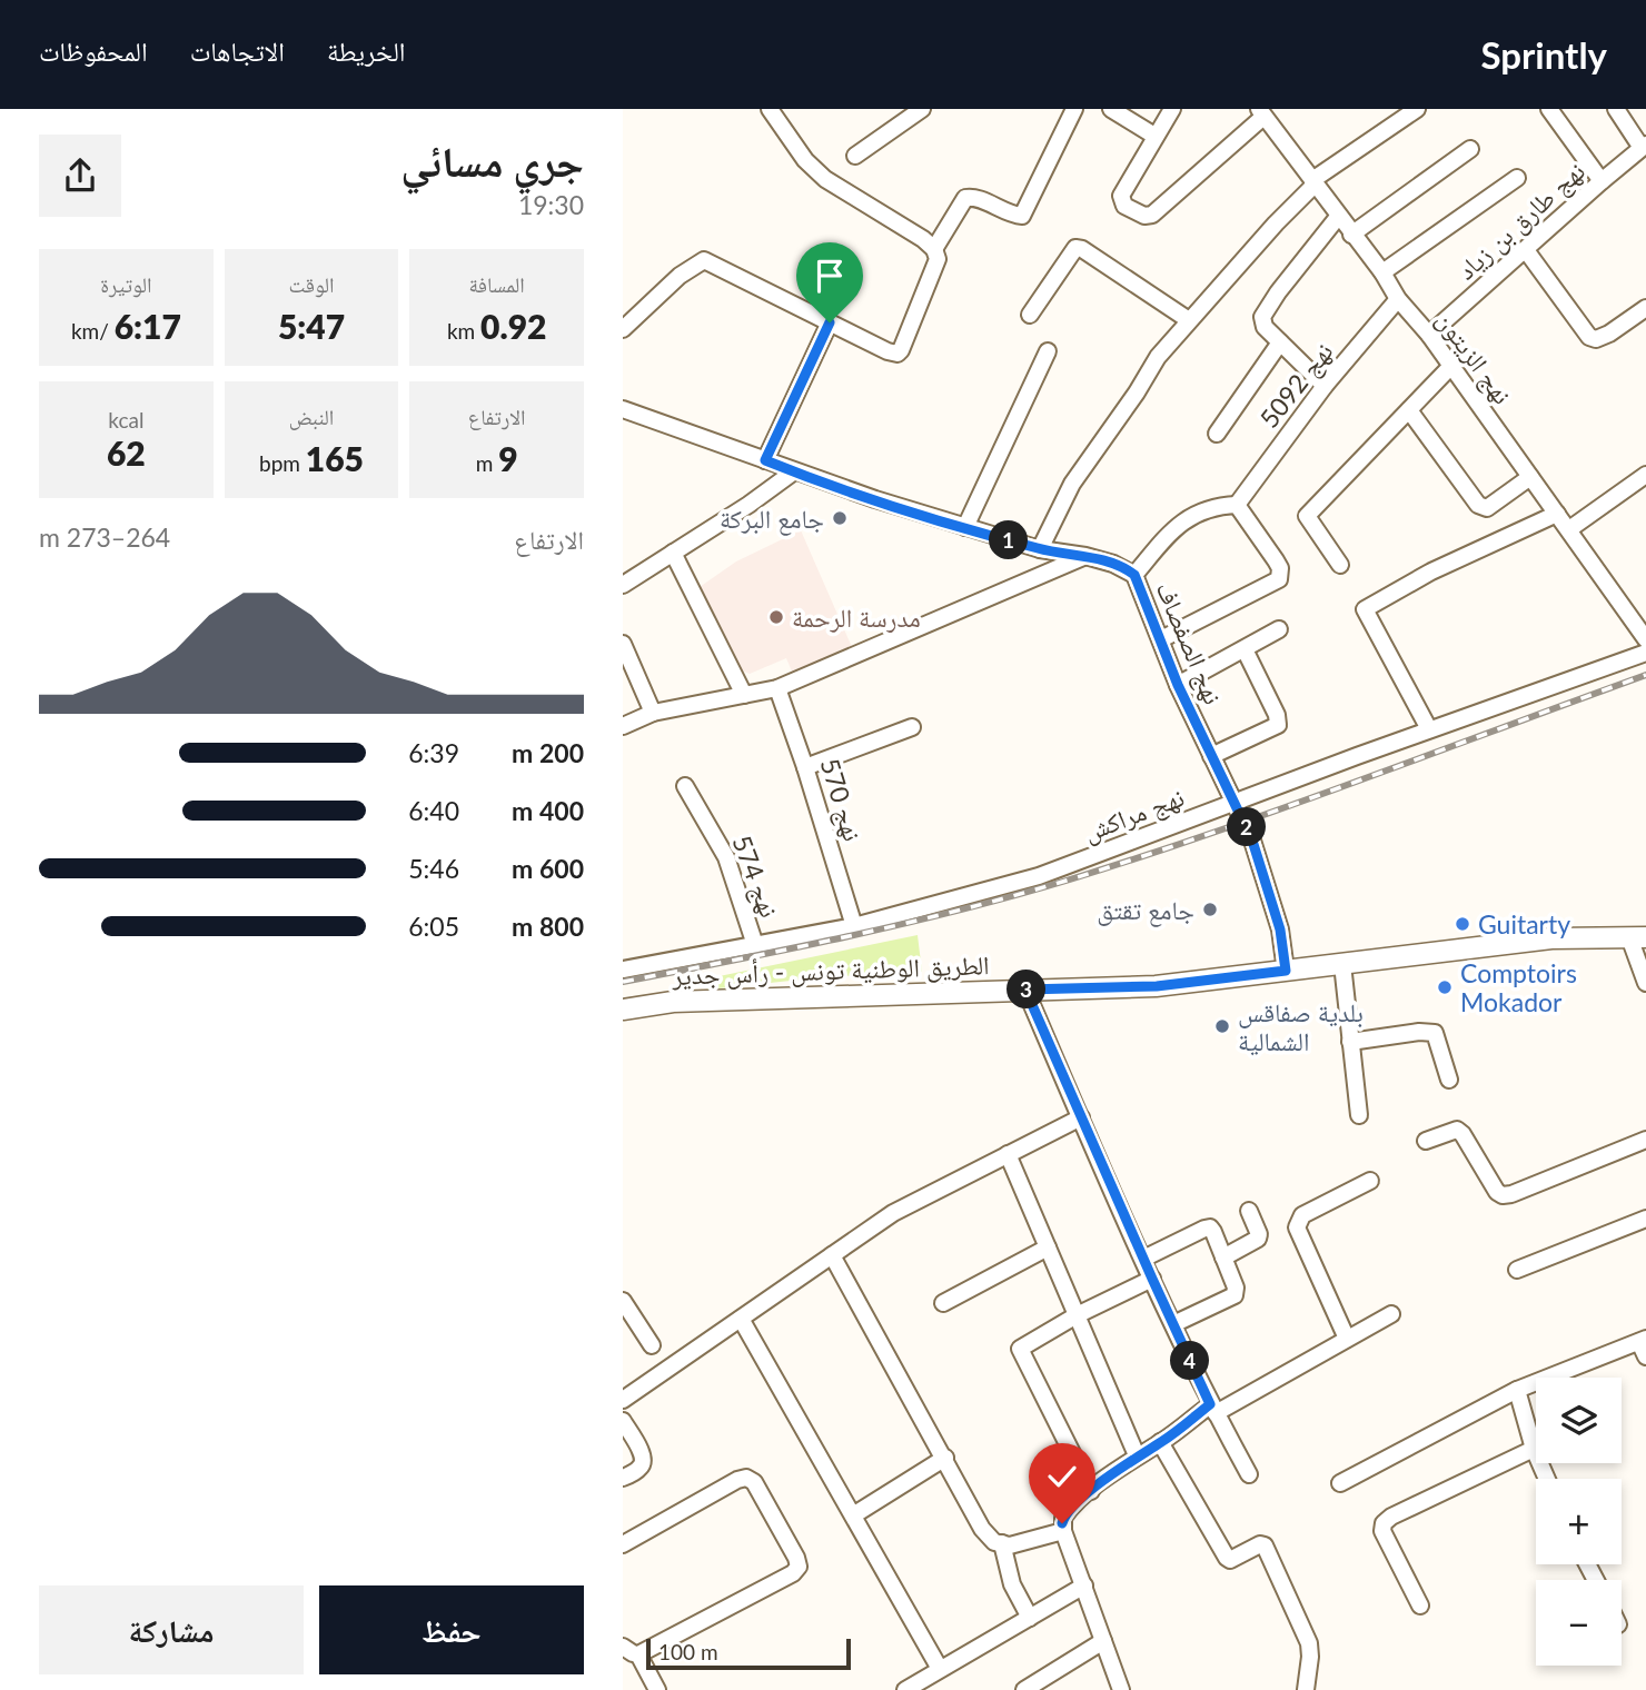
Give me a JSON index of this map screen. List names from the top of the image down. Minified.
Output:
{"streets":{"main road":["الطريق الوطنية تونس - رأس جدير"],"street":["نهج طارق بن زياد","نهج الزيتون","نهج 5092","نهج الصفصاف","نهج 570","نهج مراكش","نهج 574"]},"crossings":[["نهج طارق بن زياد","نهج الزيتون"],["نهج الزيتون","نهج 5092"],["نهج الصفصاف","نهج مراكش"],["نهج الصفصاف","الطريق الوطنية تونس - رأس جدير"],["نهج 570","نهج مراكش"],["نهج مراكش","نهج 574"]],"places":["جامع البركة","مدرسة الرحمة","جامع تقتق","Guitarty","Comptoirs Mokador","بلدية صفاقس الشمالية"],"scale_bar":"100 m","page":{"header":"Sprintly","nav":["الخريطة","الاتجاهات","المحفوظات"],"heading":["جري مسائي","19:30"],"stats":[["المسافة","0.92 km"],["الوقت","5:47"],["الوتيرة","6:17 /km"],["الارتفاع","9 m"],["النبض","165 bpm"],["kcal","62"]],"chart":["الارتفاع","264–273 m"],"pins":["1","2","3","4"],"list":[{"name":"200 m","note":"6:39"},{"name":"400 m","note":"6:40"},{"name":"600 m","note":"5:46"},{"name":"800 m","note":"6:05"}],"map_buttons":["+","−"],"buttons":["حفظ","مشاركة"],"scale":"100 m"}}
